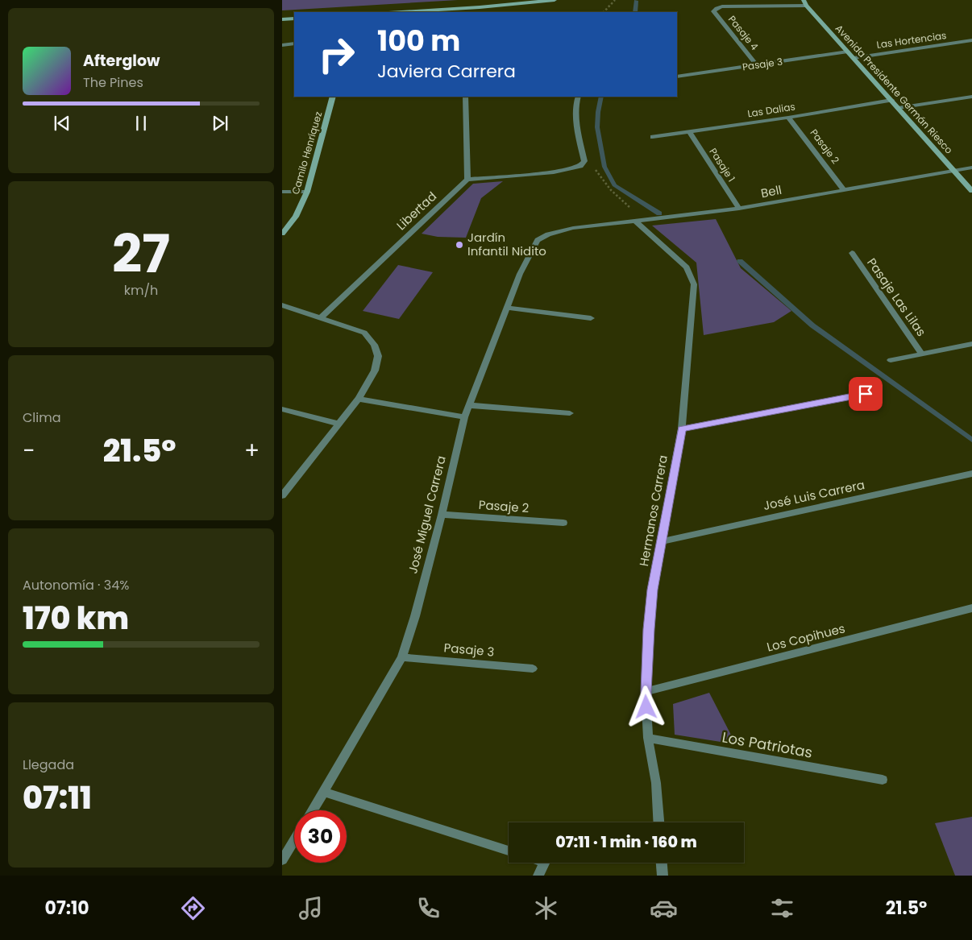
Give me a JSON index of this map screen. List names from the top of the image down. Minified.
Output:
{"streets":{"street":["Pasaje 4","Las Hortencias","Pasaje 3","Avenida Presidente Germán Riesco","Las Dalias","Pasaje 2","Camilo Henríquez","Pasaje 1","Bell","Libertad","Pasaje Las Lilas","José Luis Carrera","Hermanos Carrera","José Miguel Carrera","Los Copihues","Los Patriotas"]},"crossings":[["Pasaje 4","Pasaje 3"],["Pasaje 4","Avenida Presidente Germán Riesco"],["Las Hortencias","Avenida Presidente Germán Riesco"],["Pasaje 3","Avenida Presidente Germán Riesco"],["Pasaje 3","José Miguel Carrera"],["Avenida Presidente Germán Riesco","Las Dalias"],["Avenida Presidente Germán Riesco","Bell"],["Las Dalias","Pasaje 2"],["Las Dalias","Pasaje 1"],["Pasaje 2","Bell"],["Pasaje 2","José Miguel Carrera"],["Pasaje 1","Bell"],["Bell","Hermanos Carrera"],["Bell","José Miguel Carrera"],["José Luis Carrera","Hermanos Carrera"],["Hermanos Carrera","Los Copihues"],["Hermanos Carrera","Los Patriotas"]],"places":["Jardín Infantil Nidito"],"page":{"turn":["100 m","Javiera Carrera"],"song":["Afterglow","The Pines"],"tile":[["27","km/h"],"Clima",["Autonomía · 34%","170 km"],["Llegada","07:11"]],"heat":["−","21.5°","+"],"limit":"30","trip":"07:11 · 1 min · 160 m","tabs":["07:10","21.5°"]}}
